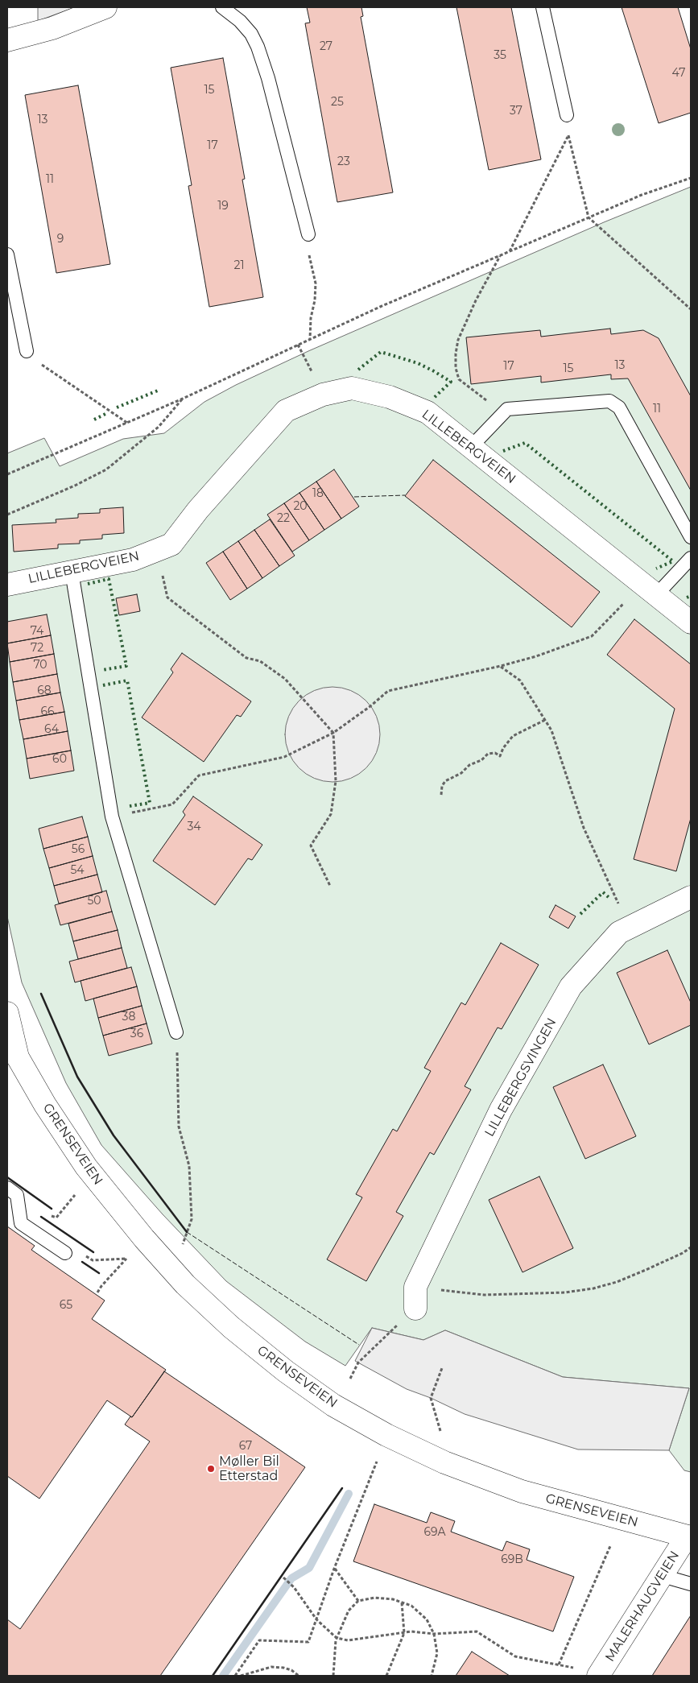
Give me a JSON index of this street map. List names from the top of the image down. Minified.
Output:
{"streets":{"street":["LILLEBERGVEIEN","LILLEBERGSVINGEN","GRENSEVEIEN","MALERHAUGVEIEN"]},"crossings":[["GRENSEVEIEN","MALERHAUGVEIEN"]],"places":["Møller Bil Etterstad"],"house_numbers":["27","35","47","15","25","37","13","17","23","11","19","9","21","13","17","15","11","18","20","22","74","72","70","68","66","64","60","34","56","54","50","38","36","65","67","69A","69B"]}
